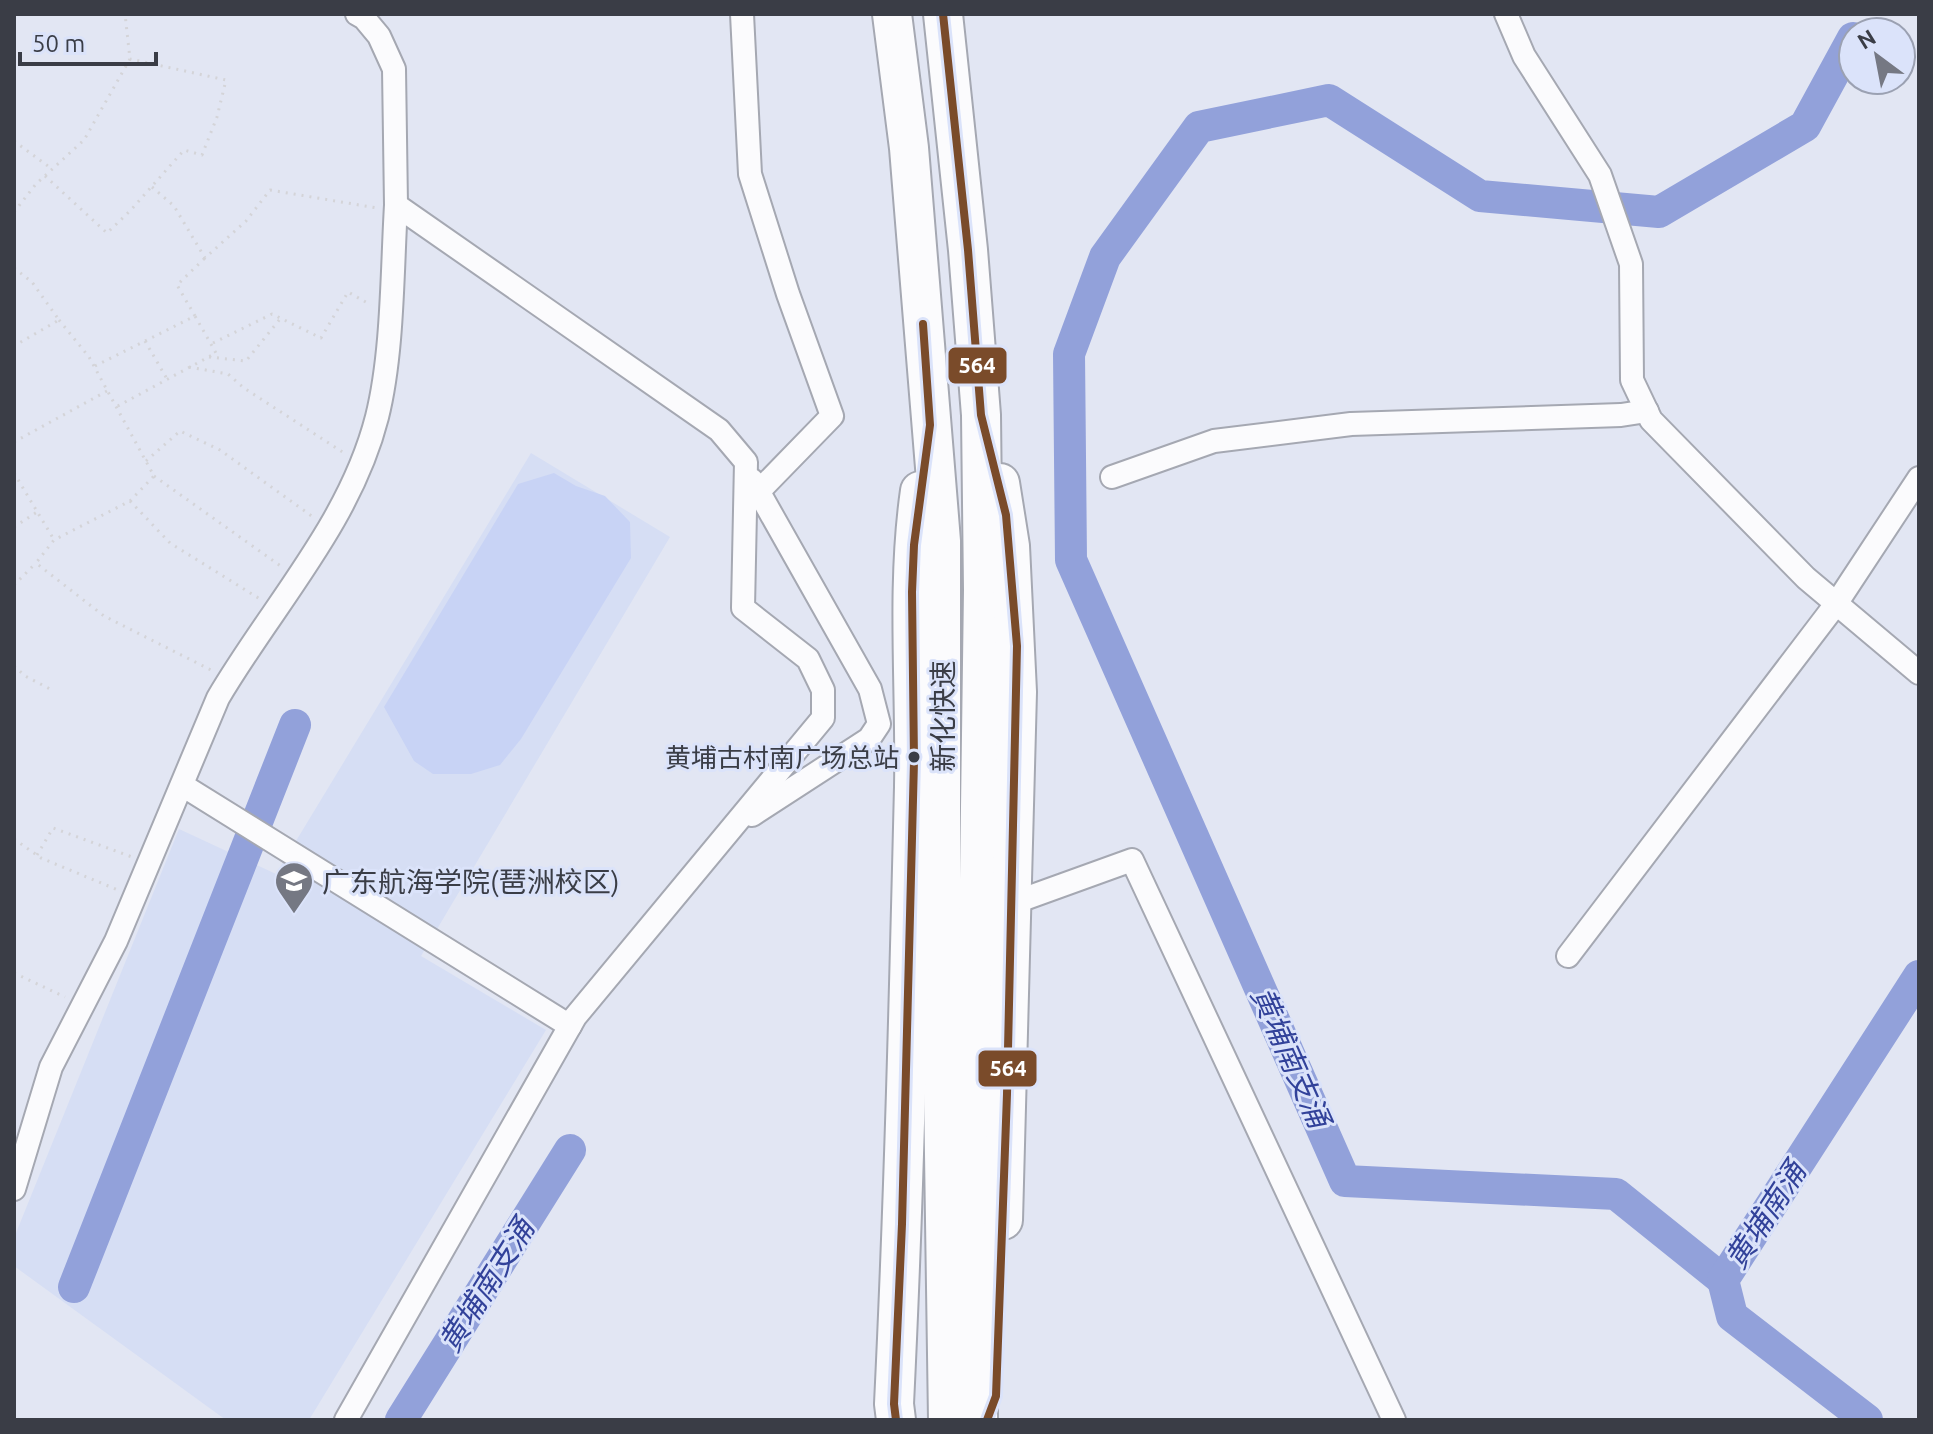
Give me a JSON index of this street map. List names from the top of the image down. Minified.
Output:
{"streets":{"highway":["新化快速"]},"water":["黄埔南支涌","黄埔南涌"],"places":{"other":["黄埔古村南广场总站"],"school or university":["广东航海学院(琶洲校区)"]},"lines":["transit line 564"],"scale_bar":"50 m","north":"top left"}
